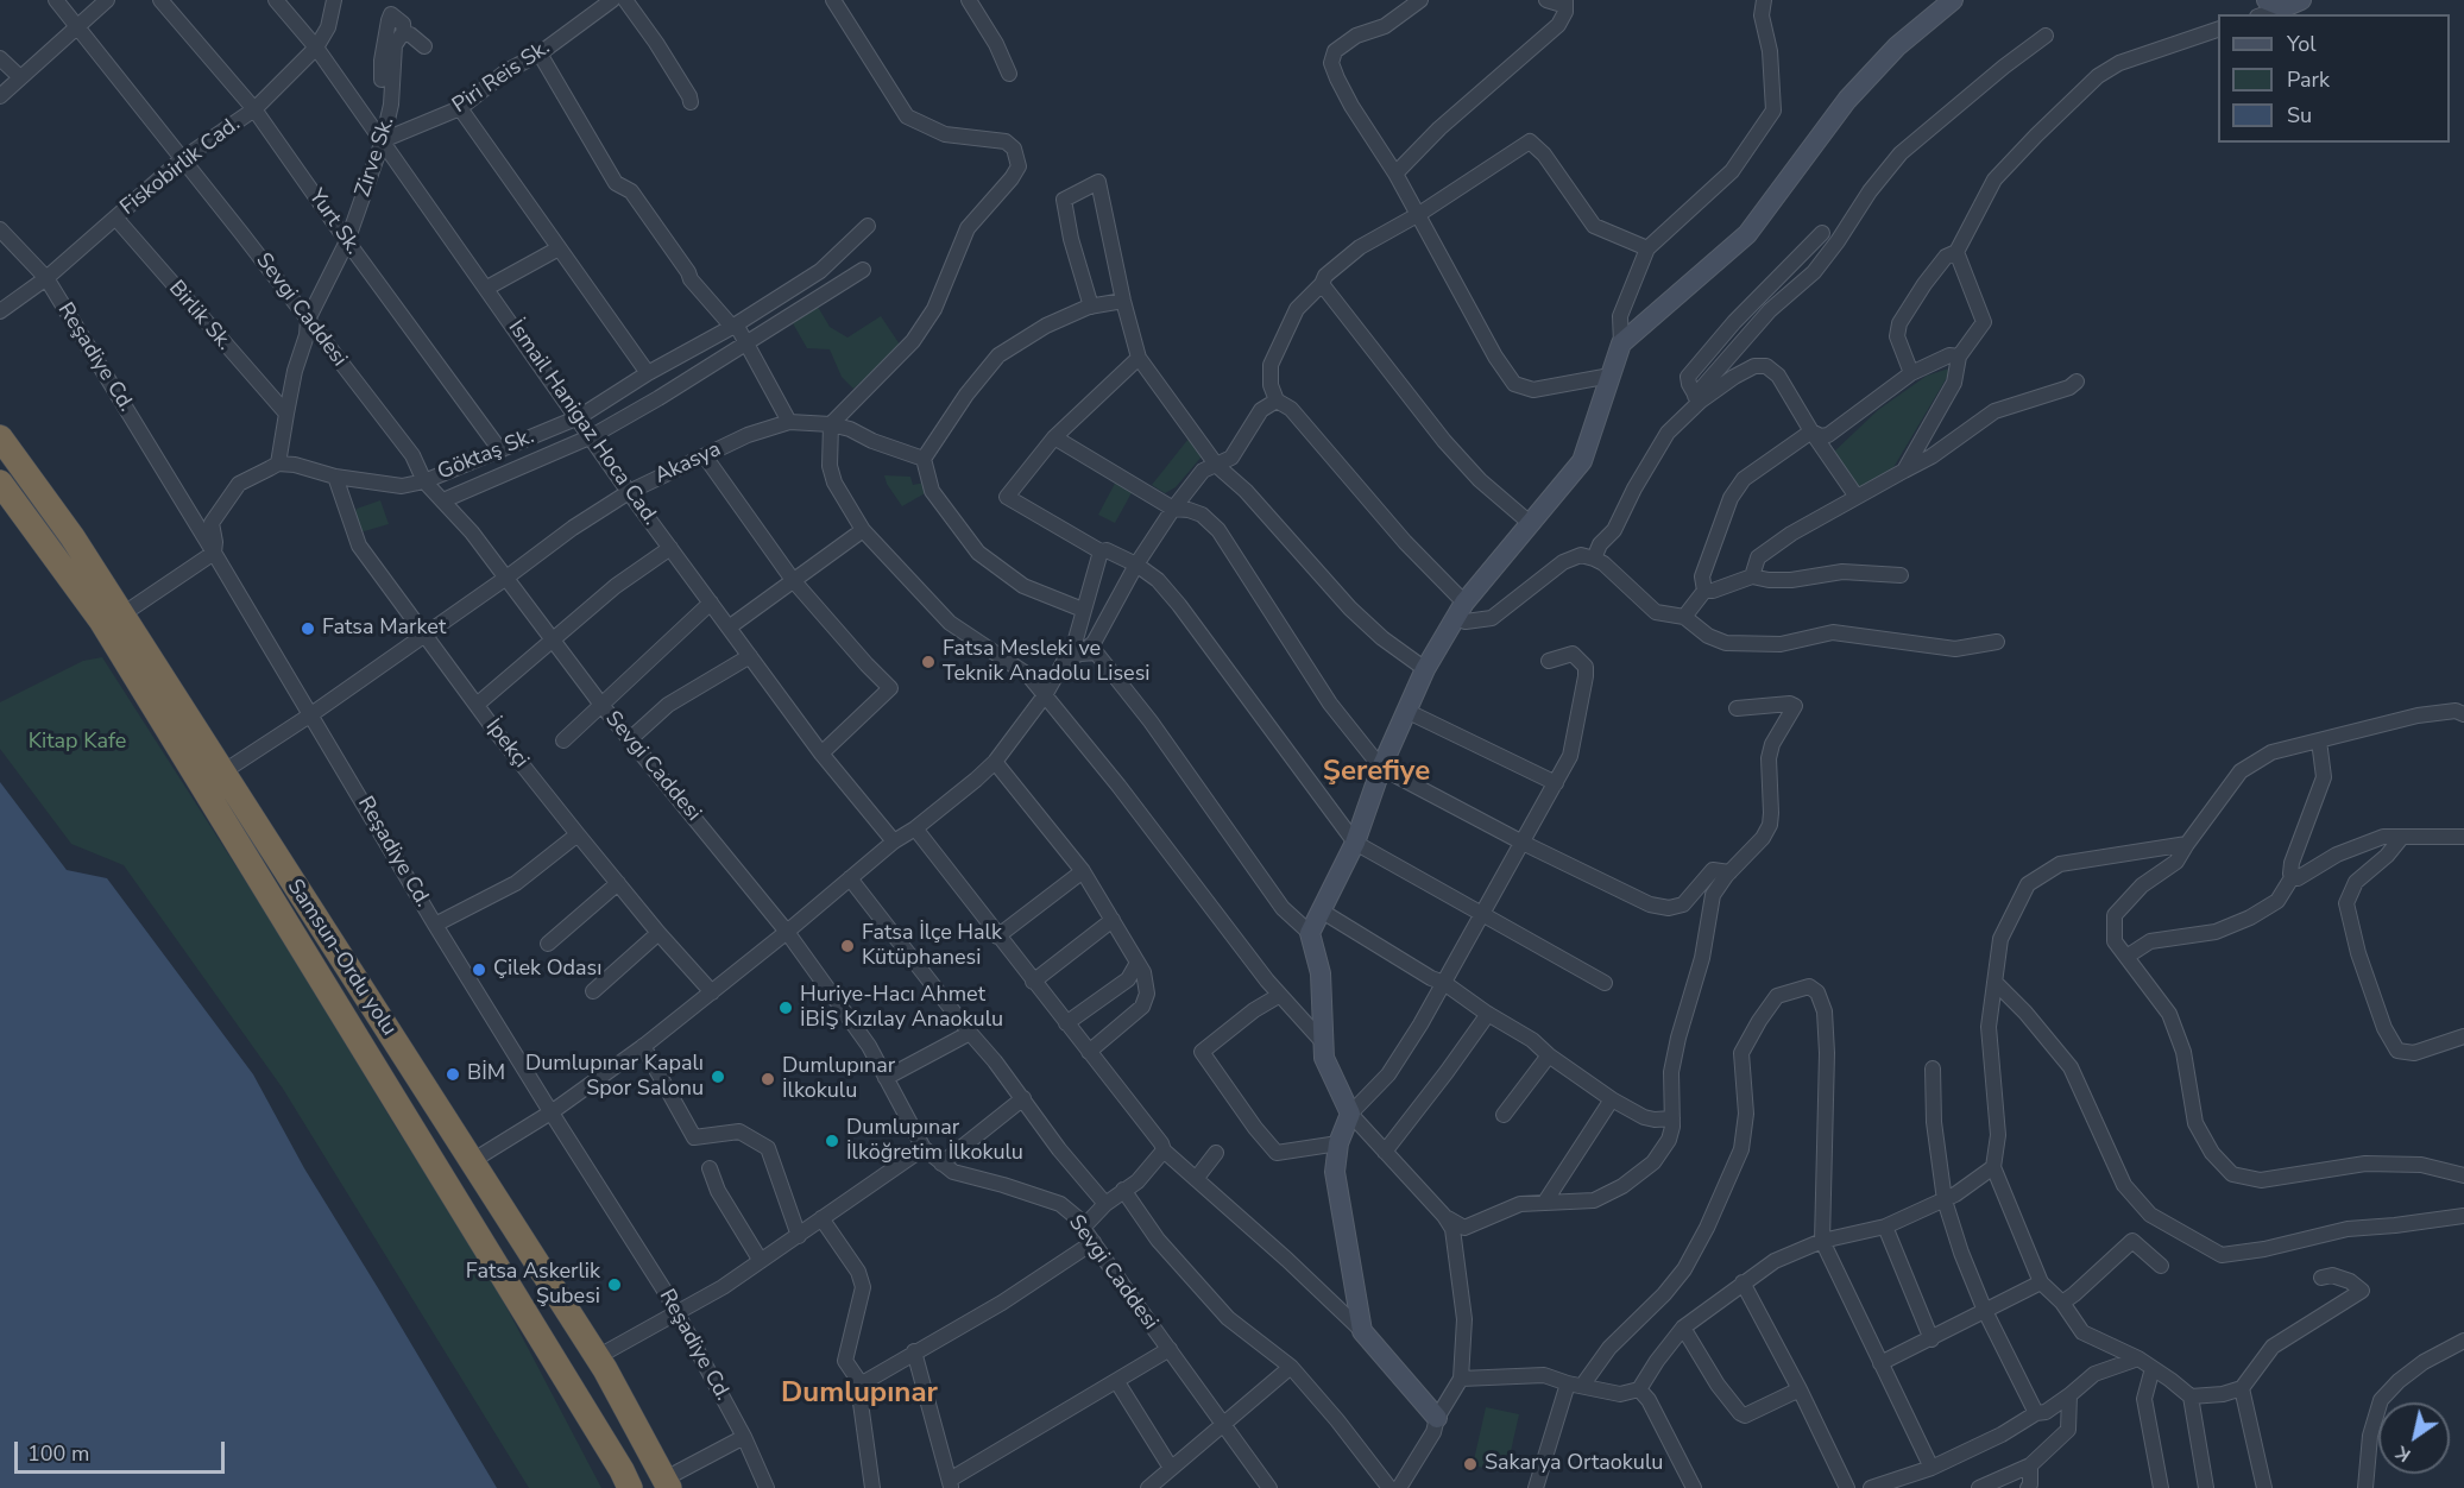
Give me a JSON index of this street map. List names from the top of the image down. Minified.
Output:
{"streets":{"highway":["Samsun-Ordu yolu"],"street":["Piri Reis Sk.","Zirve Sk.","Fiskobirlik Cad.","Yurt Sk.","Sevgi Caddesi","Birlik Sk.","Reşadiye Cd.","İsmail Hanigaz Hoca Cad.","Göktaş Sk.","Akasya","İpekçi"]},"crossings":[["Piri Reis Sk.","Zirve Sk."],["Piri Reis Sk.","İsmail Hanigaz Hoca Cad."],["Zirve Sk.","Yurt Sk."],["Zirve Sk.","Sevgi Caddesi"],["Zirve Sk.","Birlik Sk."],["Zirve Sk.","İsmail Hanigaz Hoca Cad."],["Zirve Sk.","Göktaş Sk."],["Fiskobirlik Cad.","Yurt Sk."],["Fiskobirlik Cad.","Sevgi Caddesi"],["Fiskobirlik Cad.","Birlik Sk."],["Fiskobirlik Cad.","Reşadiye Cd."],["Fiskobirlik Cad.","İsmail Hanigaz Hoca Cad."],["Yurt Sk.","Göktaş Sk."],["Sevgi Caddesi","Göktaş Sk."],["Sevgi Caddesi","Akasya"],["Reşadiye Cd.","Akasya"],["İsmail Hanigaz Hoca Cad.","Göktaş Sk."],["İsmail Hanigaz Hoca Cad.","Akasya"],["Göktaş Sk.","İpekçi"],["Akasya","İpekçi"],["Akasya","Samsun-Ordu yolu"]],"districts":["Şerefiye","Dumlupınar"],"parks":["Kitap Kafe"],"places":["Fatsa Market","Fatsa Mesleki ve Teknik Anadolu Lisesi","Fatsa İlçe Halk Kütüphanesi","Çilek Odası","Huriye-Hacı Ahmet İBİŞ Kızılay Anaokulu","BİM","Dumlupınar Kapalı Spor Salonu","Dumlupınar İlkokulu","Dumlupınar İlköğretim İlkokulu","Fatsa Askerlik Şubesi","Sakarya Ortaokulu"],"legend":["Yol","Park","Su"],"scale_bar":"100 m","north":"bottom left"}
